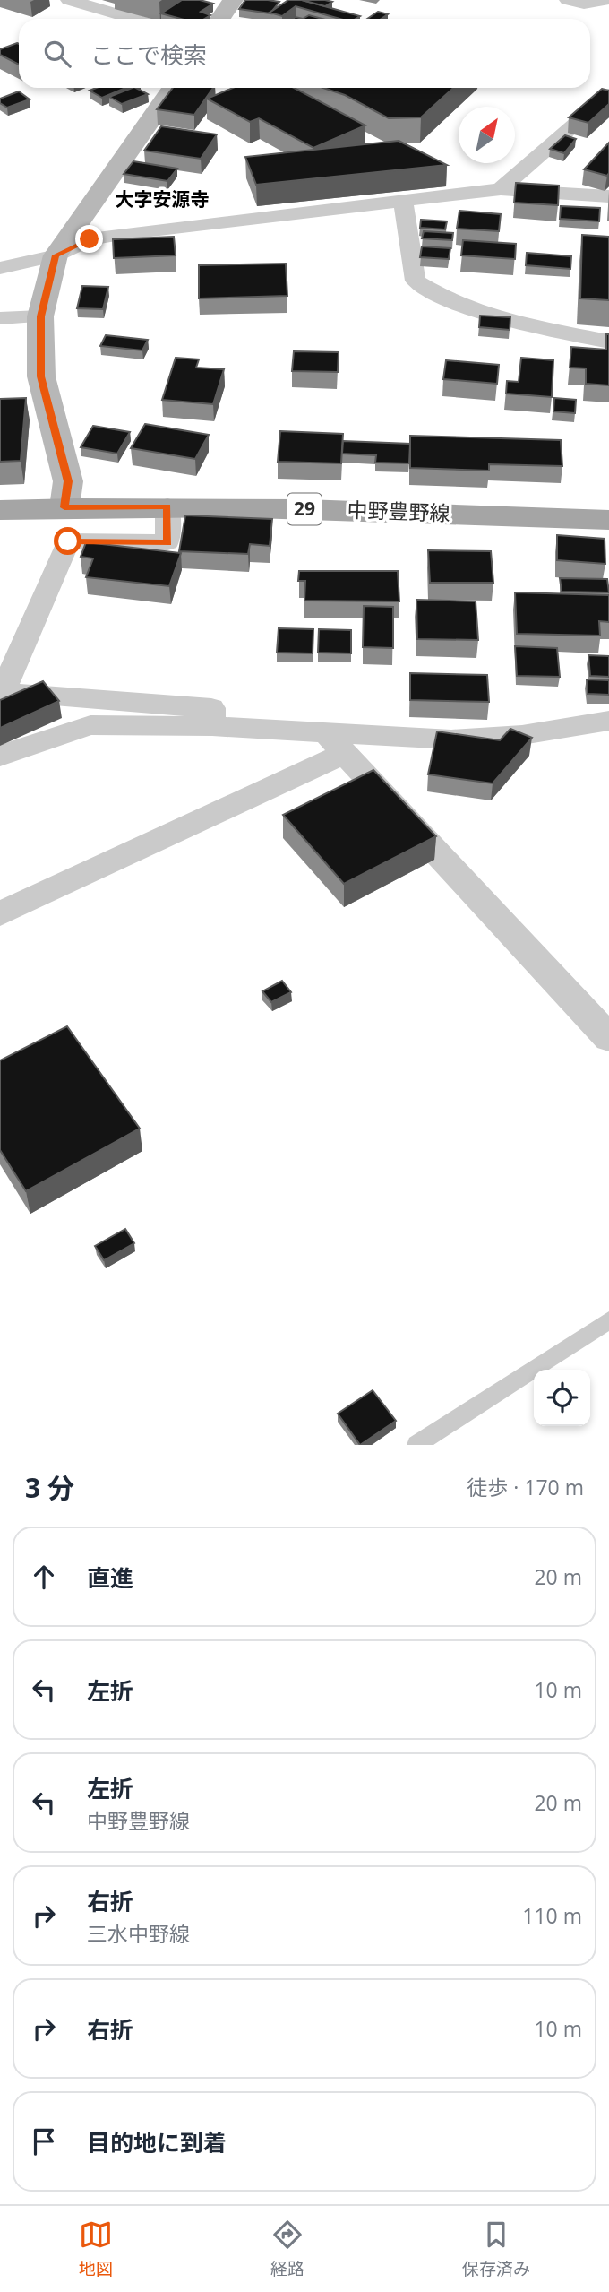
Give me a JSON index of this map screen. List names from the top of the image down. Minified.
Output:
{"streets":{"main road":["29","中野豊野線"]},"districts":["大字安源寺"],"north":"top right","page":{"search":"ここで検索","heading":["3 分","徒歩 · 170 m"],"list":[["直進","20 m"],["左折","10 m"],["左折","中野豊野線","20 m"],["右折","三水中野線","110 m"],["右折","10 m"],"目的地に到着"],"nav":["地図","経路","保存済み"]}}
